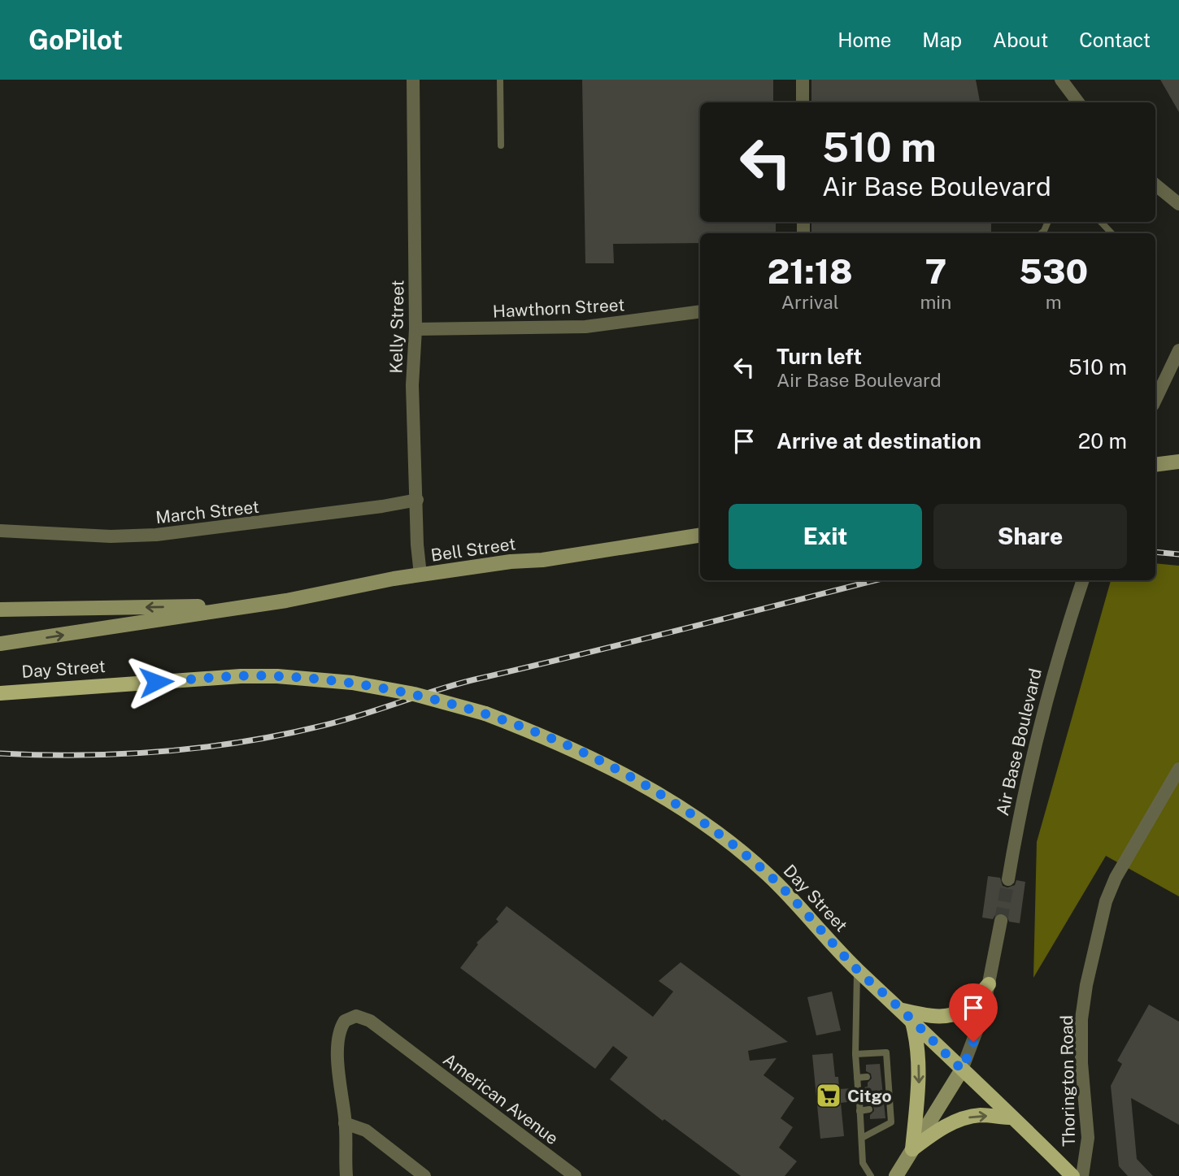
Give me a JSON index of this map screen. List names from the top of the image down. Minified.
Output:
{"streets":{"main road":["Bell Street","Day Street"],"street":["Hawthorn Street","Kelly Street","March Street","Air Base Boulevard","Thorington Road","American Avenue"]},"crossings":[["Hawthorn Street","Kelly Street"],["Kelly Street","March Street"],["Kelly Street","Bell Street"]],"places":{"supermarket":["Citgo"]},"page":{"header":"GoPilot","nav":["Home","Map","About","Contact"],"turn":["510 m","Air Base Boulevard"],"eta":["21:18","Arrival","7","min","530","m"],"list":[{"name":"Turn left","note":"Air Base Boulevard","value":"510 m"},{"name":"Arrive at destination","value":"20 m"}],"buttons":["Exit","Share"]}}
